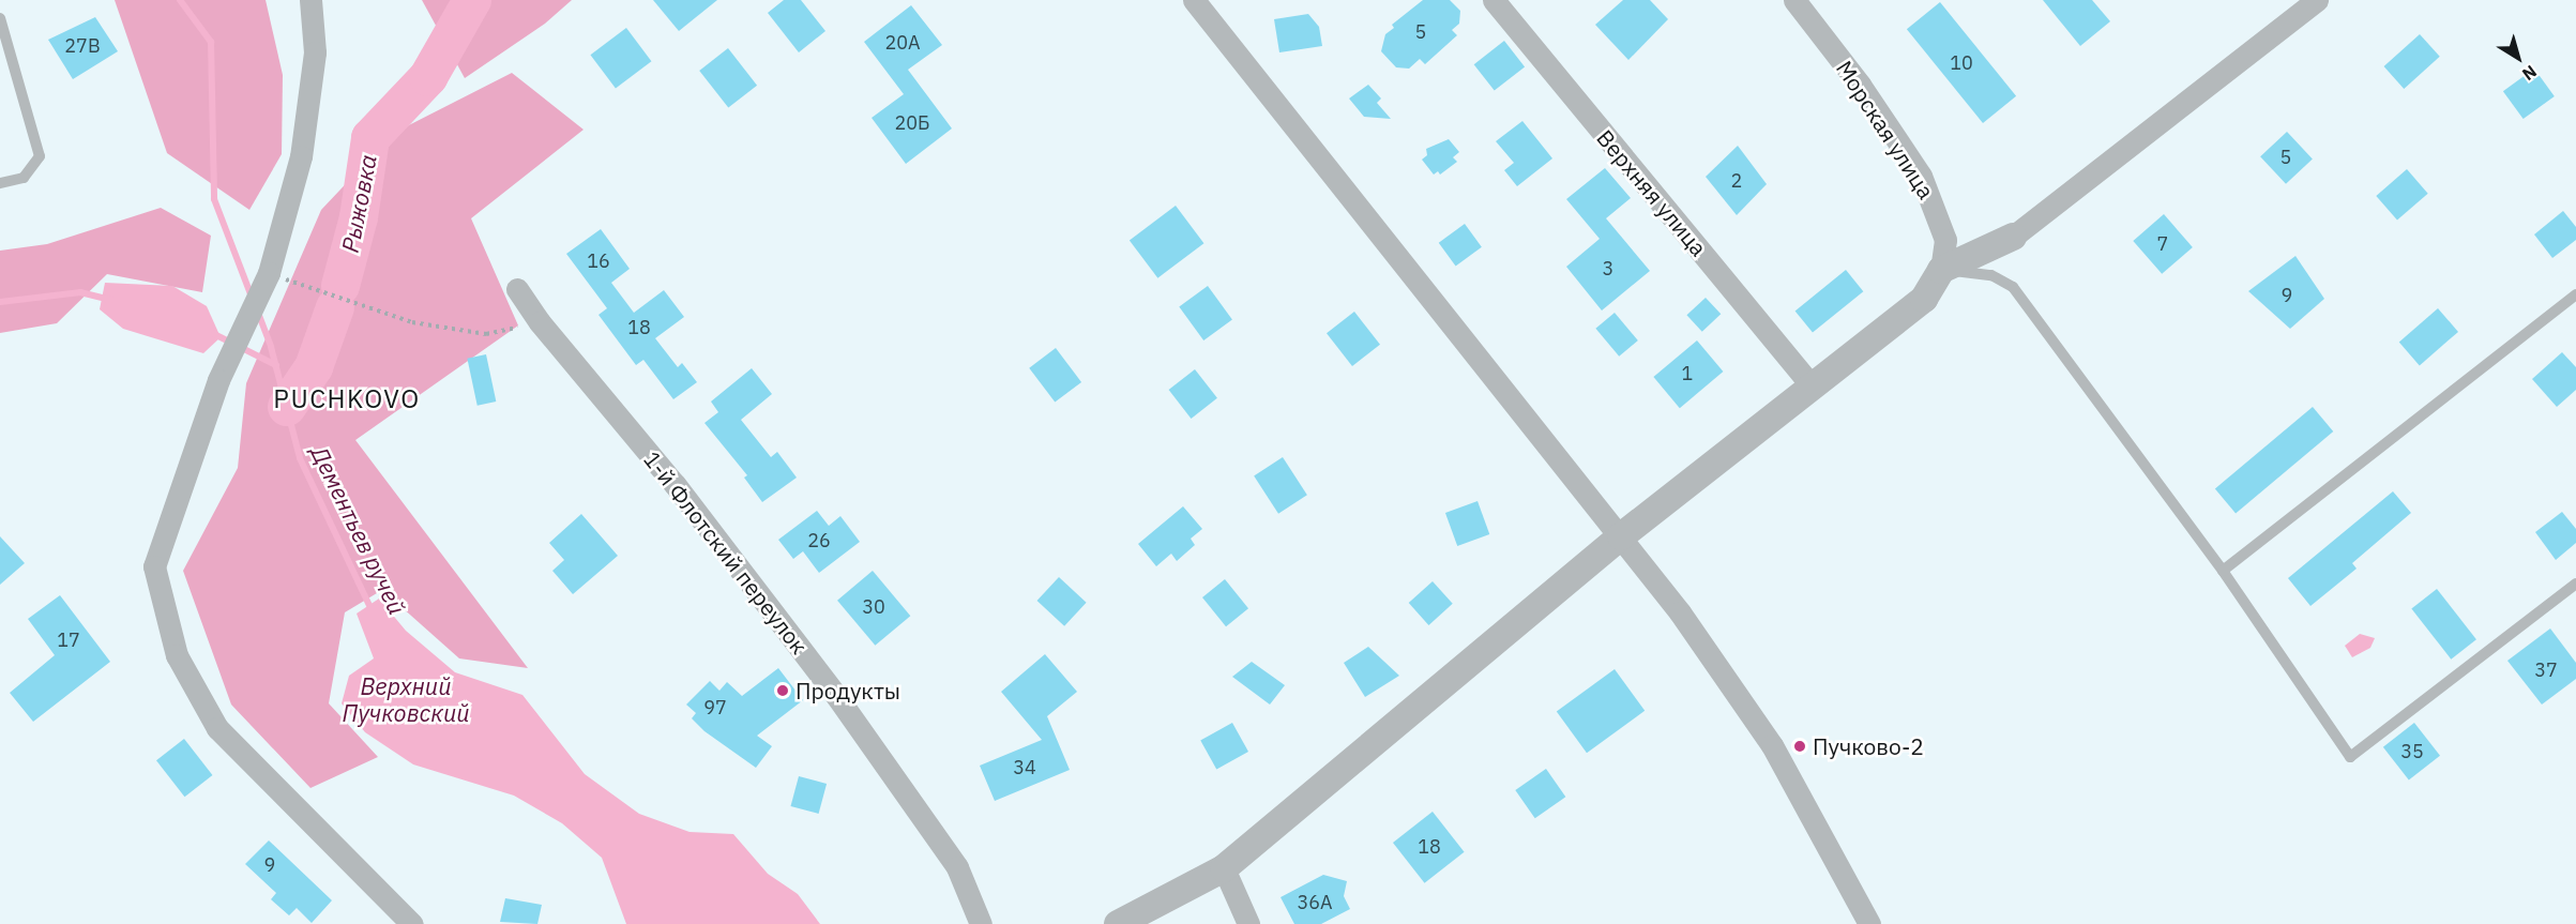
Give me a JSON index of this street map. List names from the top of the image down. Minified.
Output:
{"streets":{"street":["Морская улица","Верхняя улица","1-й Флотский переулок"]},"districts":["PUCHKOVO"],"water":["Рыжовка","Дементьев ручей","Верхний Пучковский"],"places":["Продукты","Пучково-2"],"house_numbers":["5","20А","27В","10","20Б","5","2","7","16","3","9","18","1","26","30","17","37","97","35","34","18","9","36А"],"north":"bottom right"}
